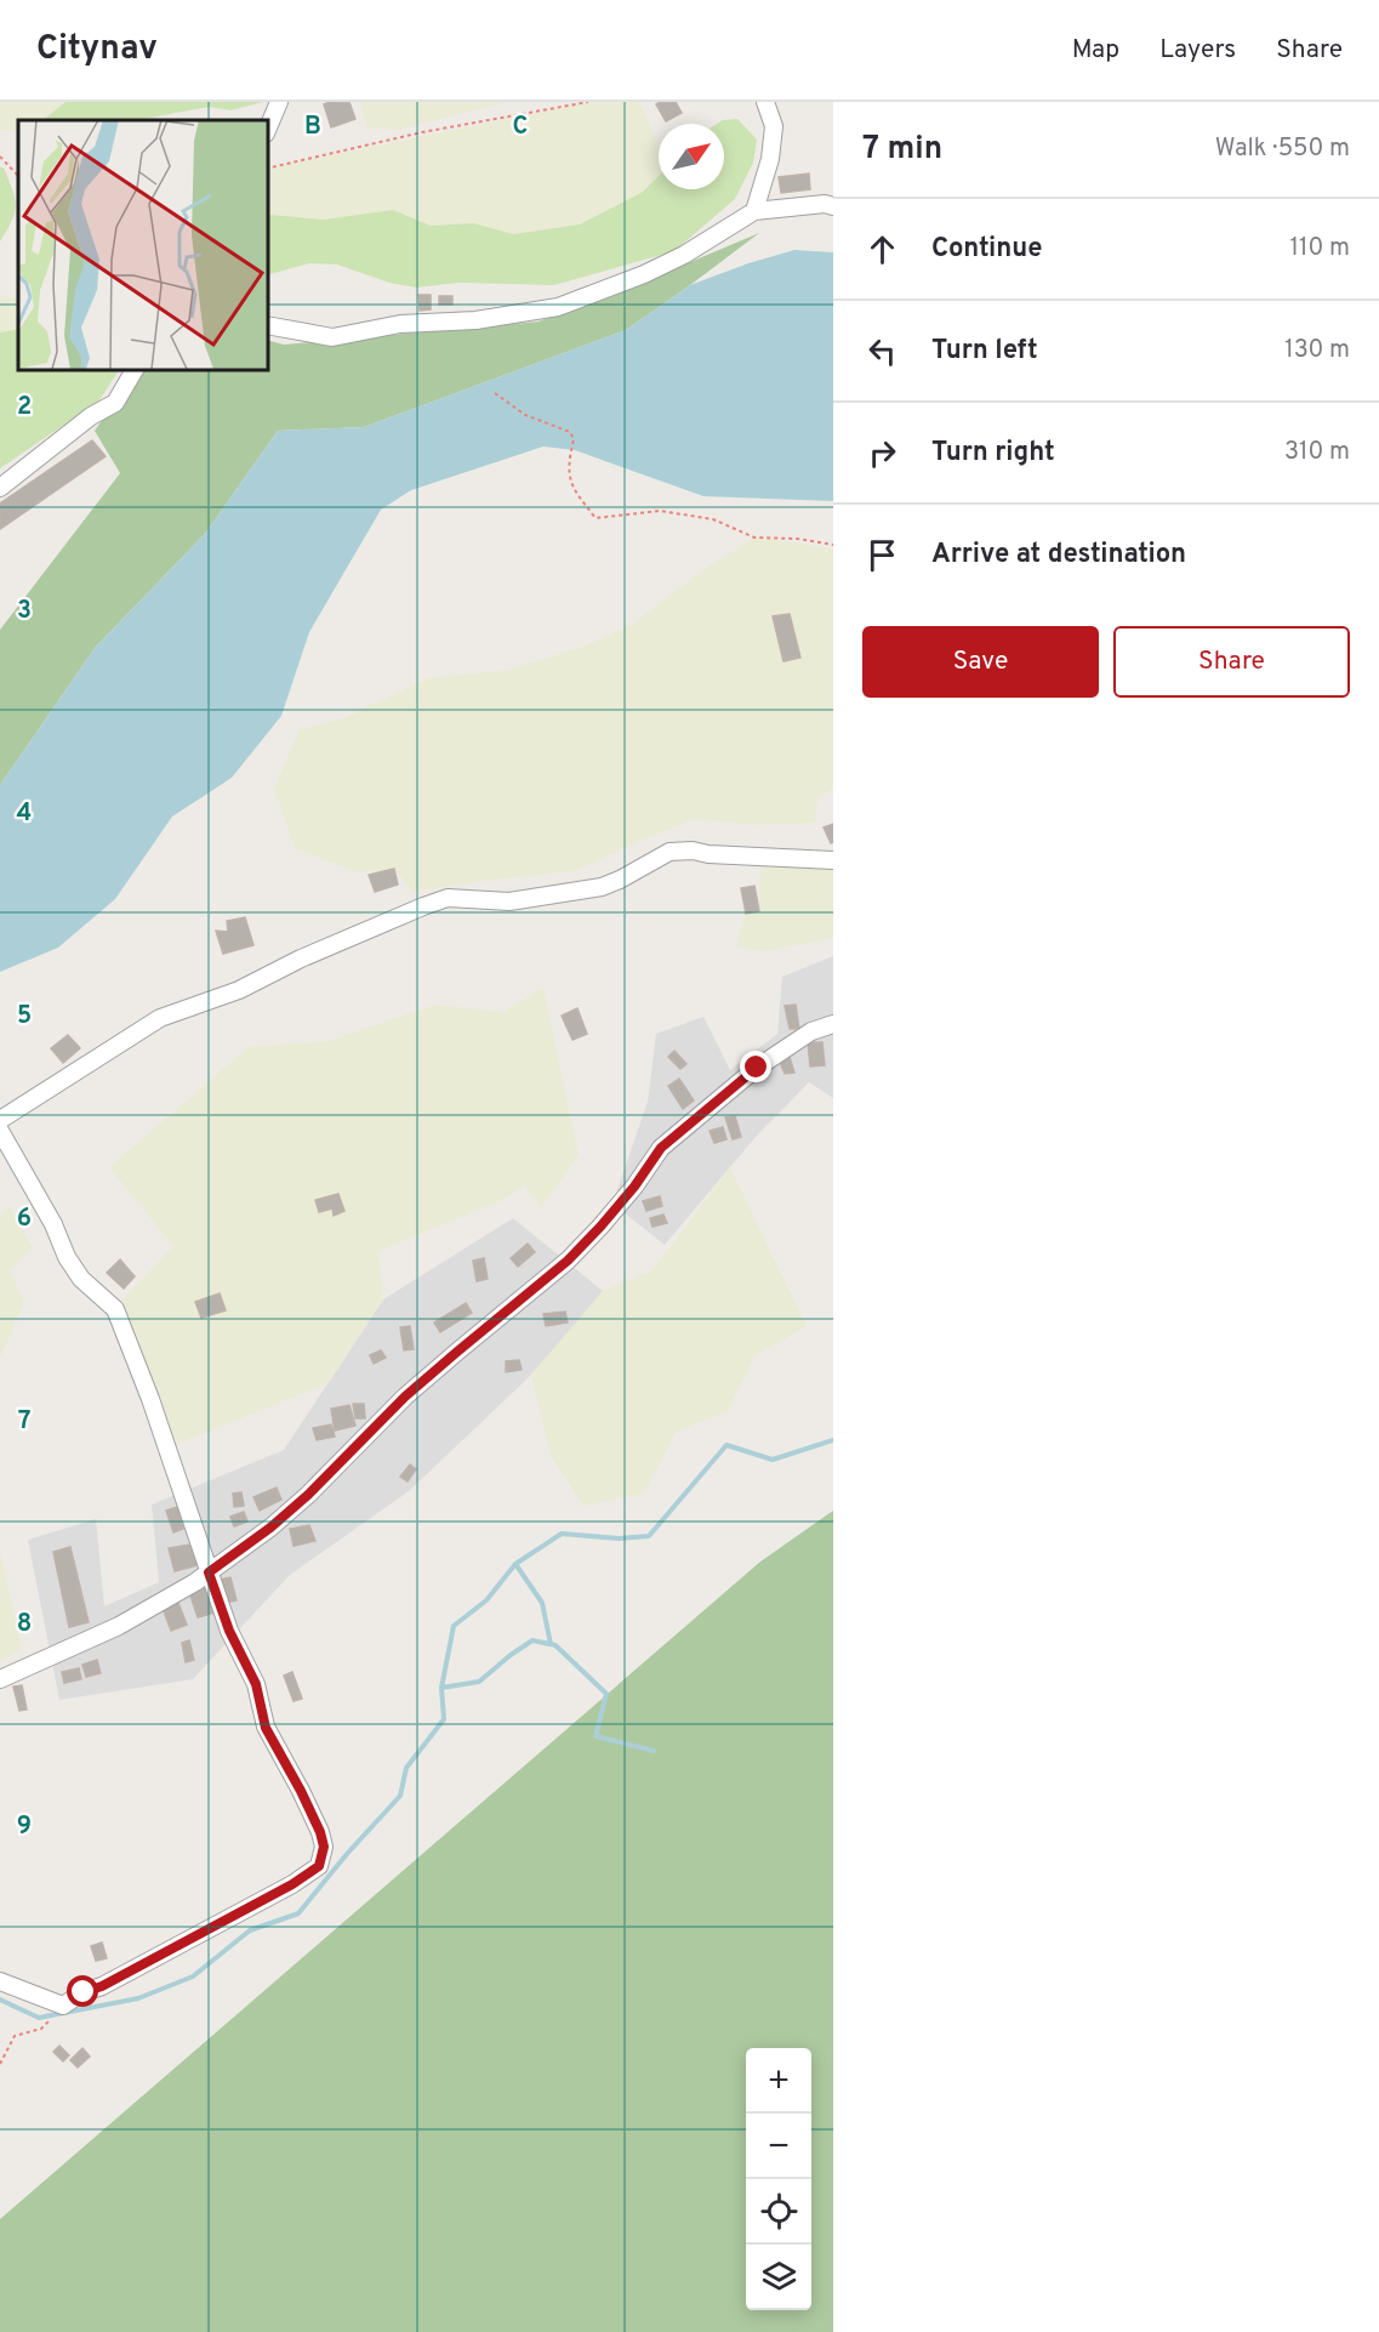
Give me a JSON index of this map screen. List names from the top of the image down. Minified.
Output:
{"north":"top right","page":{"header":"Citynav","nav":["Map","Layers","Share"],"heading":["7 min","Walk · 550 m"],"list":[["Continue","110 m"],["Turn left","130 m"],["Turn right","310 m"],"Arrive at destination"],"buttons":["Save","Share"],"map_buttons":["+","−"]},"grid":{"columns":["B","C"],"rows":["2","3","4","5","6","7","8","9"]}}
